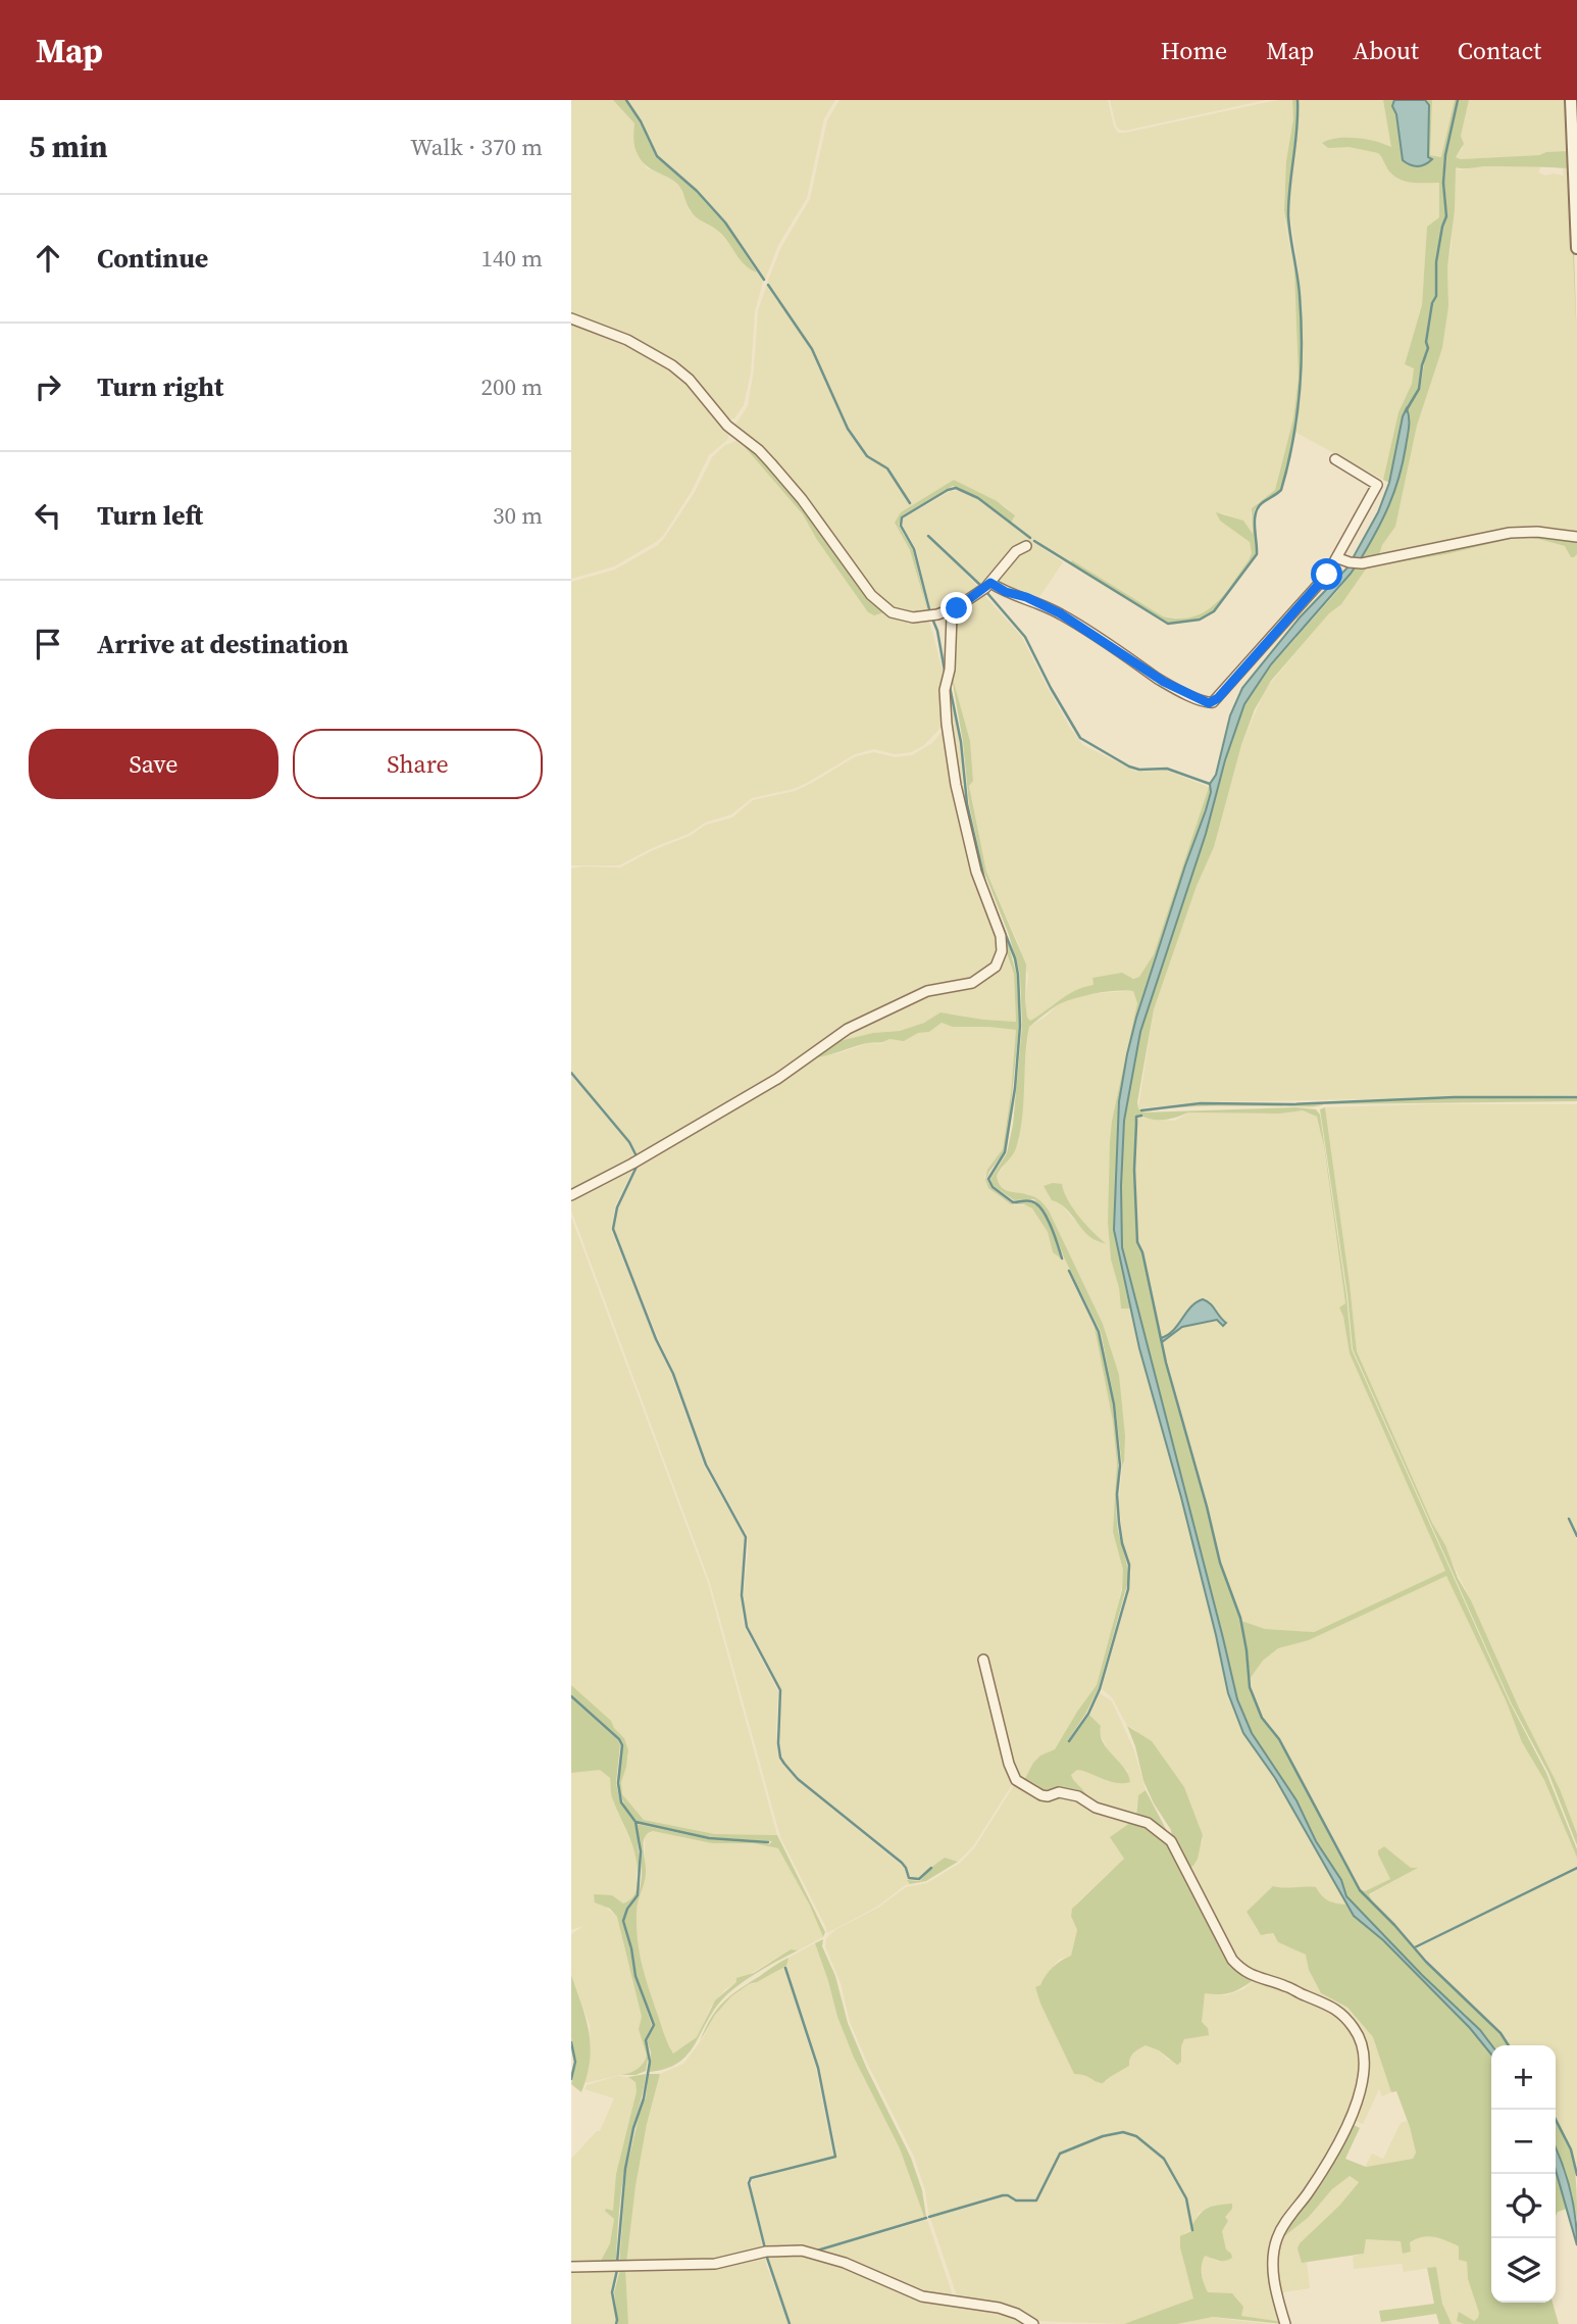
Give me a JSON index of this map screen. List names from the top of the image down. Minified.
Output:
{"page":{"header":"Map","nav":["Home","Map","About","Contact"],"heading":["5 min","Walk · 370 m"],"list":[["Continue","140 m"],["Turn right","200 m"],["Turn left","30 m"],"Arrive at destination"],"buttons":["Save","Share"],"map_buttons":["+","−"]}}
